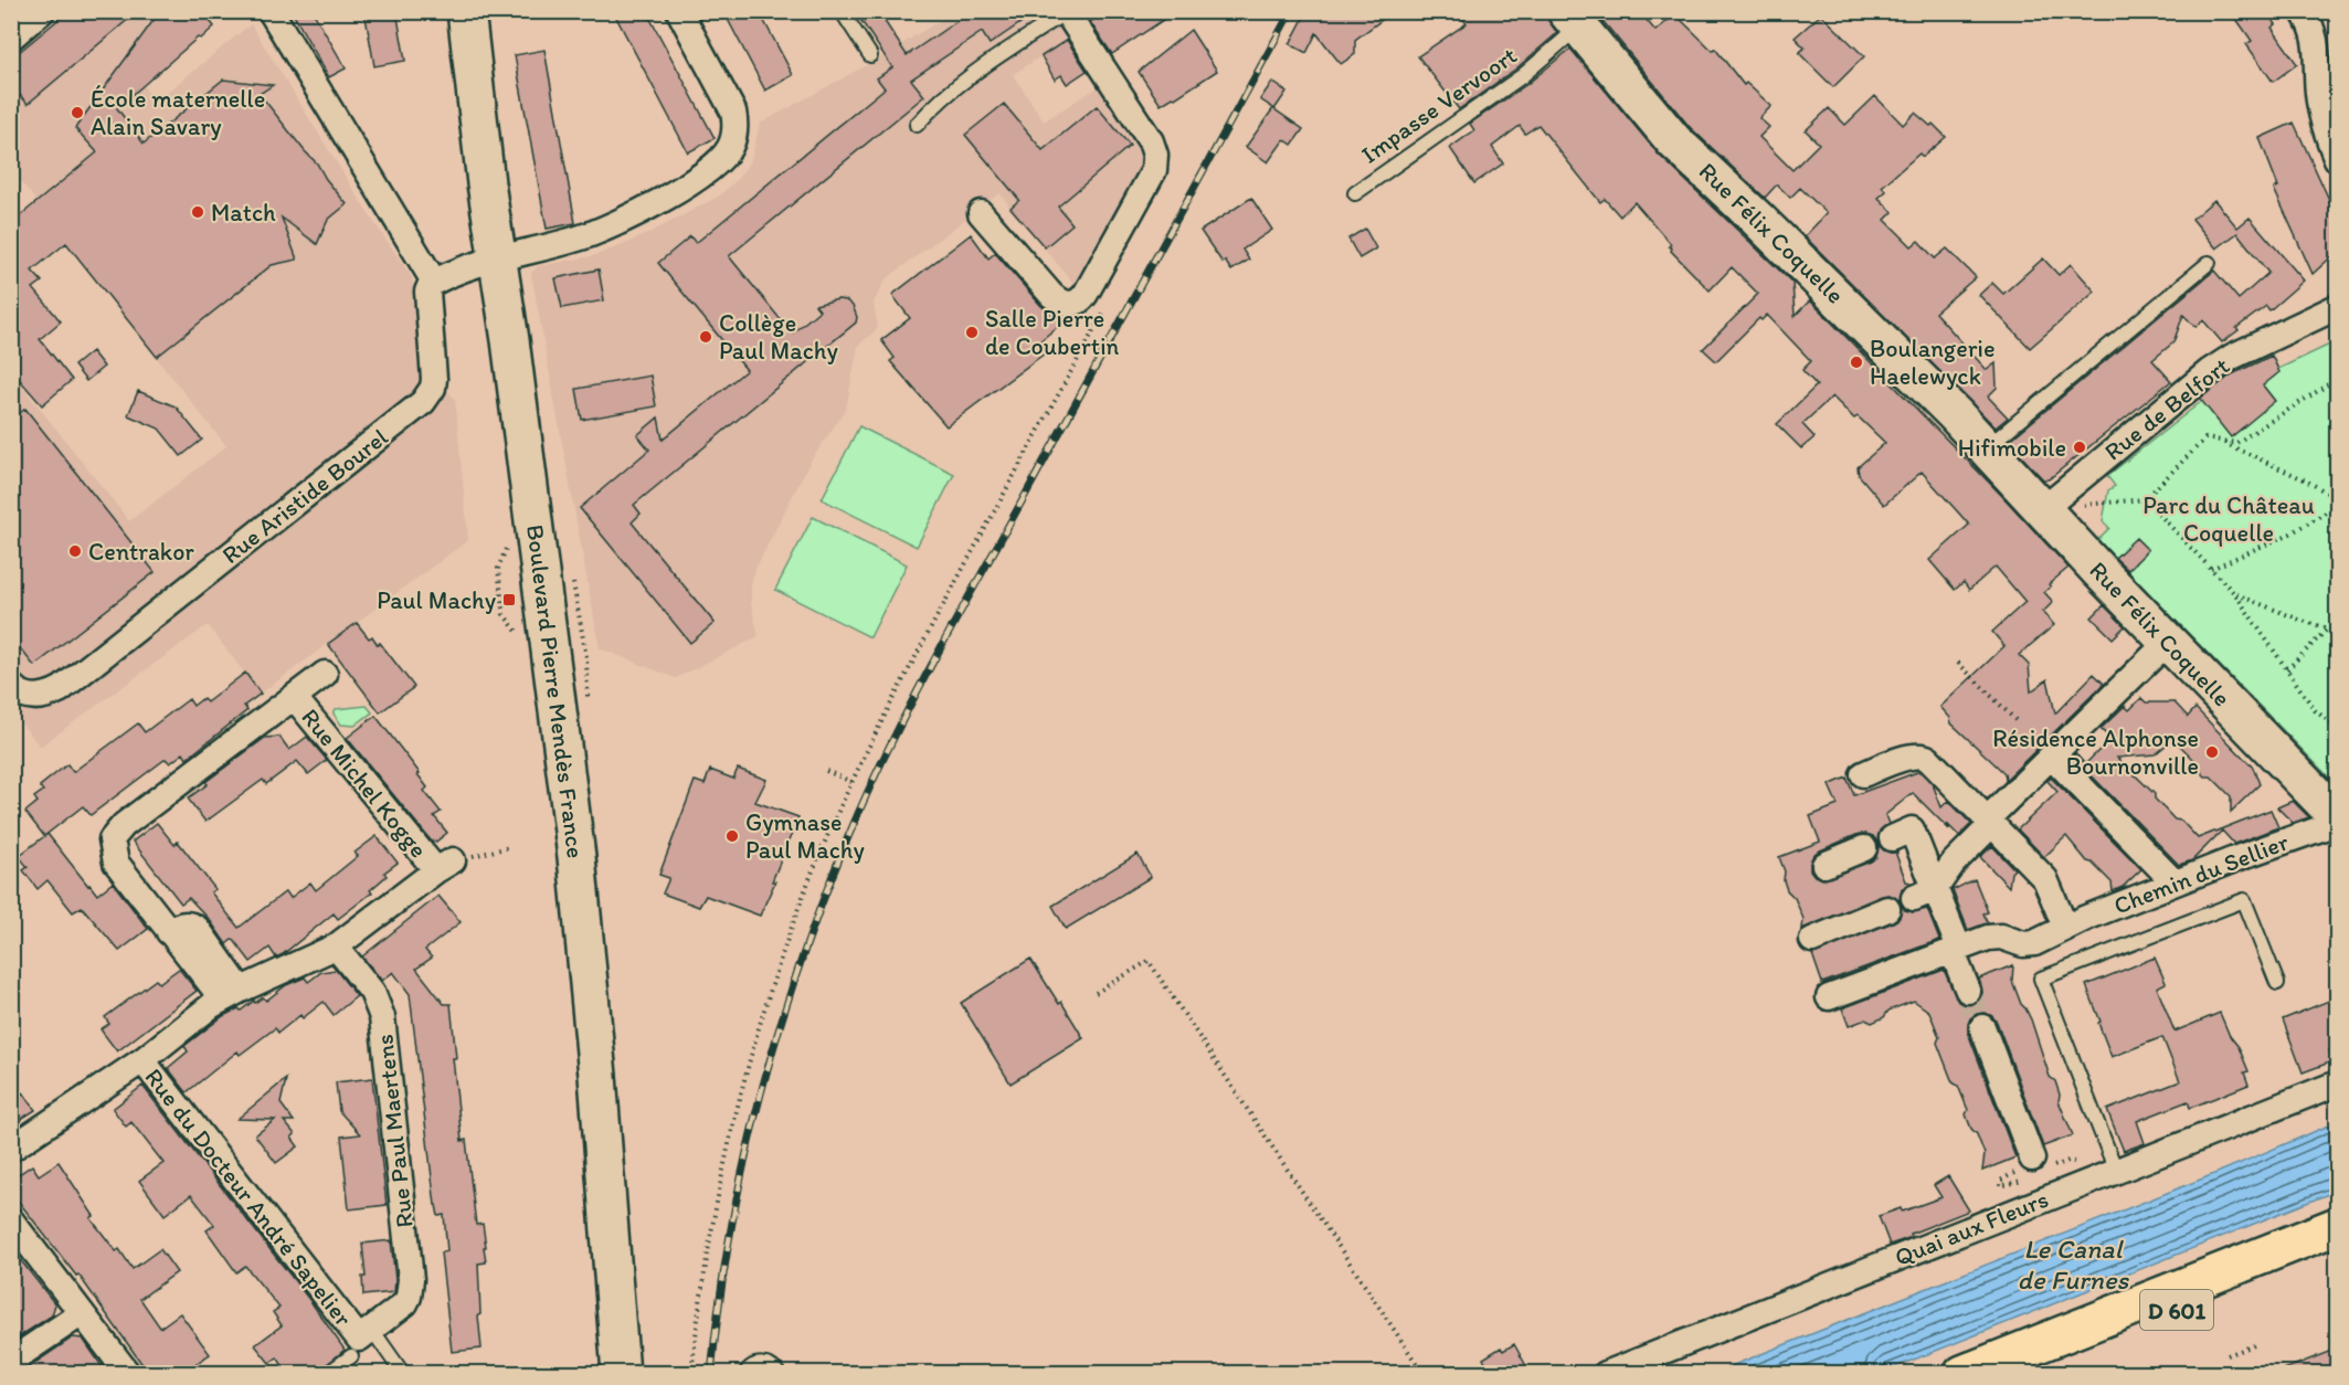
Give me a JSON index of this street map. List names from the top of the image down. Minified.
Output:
{"streets":{"main road":["Rue Félix Coquelle","Boulevard Pierre Mendès France","D 601"],"street":["Rue de Belfort","Rue Aristide Bourel","Rue Michel Kogge","Chemin du Sellier","Rue Paul Maertens","Rue du Docteur André Sapelier","Quai aux Fleurs"],"lane":["Impasse Vervoort"]},"crossings":[["Impasse Vervoort","Rue Félix Coquelle"],["Rue Félix Coquelle","Rue de Belfort"],["Rue Paul Maertens","Rue du Docteur André Sapelier"]],"water":["Le Canal de Furnes"],"parks":["Parc du Château Coquelle"],"places":{"other":["École maternelle Alain Savary","Match","Salle Pierre de Coubertin","Collège Paul Machy","Boulangerie Haelewyck","Hifimobile","Centrakor","Résidence Alphonse Bournonville","Gymnase Paul Machy"],"transit":["Paul Machy"]}}
